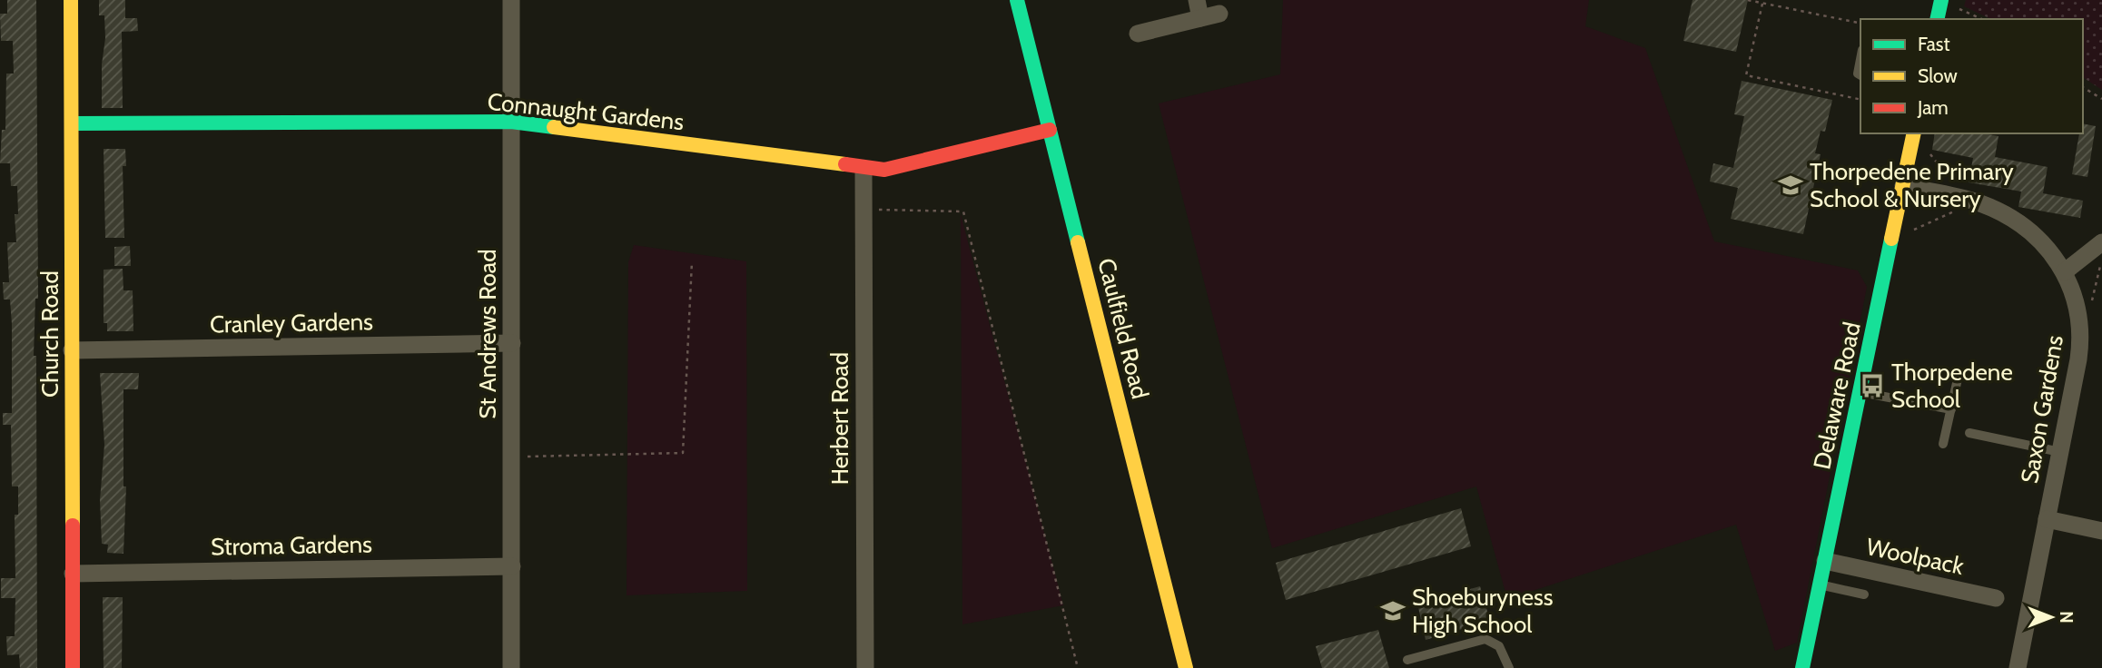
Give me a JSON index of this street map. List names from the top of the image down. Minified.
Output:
{"streets":{"street":["Connaught Gardens","Cranley Gardens","Caulfield Road","Church Road","St Andrews Road","Delaware Road","Saxon Gardens","Herbert Road","Stroma Gardens","Woolpack"]},"crossings":[["Connaught Gardens","Caulfield Road"],["Connaught Gardens","Church Road"],["Connaught Gardens","St Andrews Road"],["Connaught Gardens","Herbert Road"],["Cranley Gardens","Church Road"],["Cranley Gardens","St Andrews Road"],["Church Road","Stroma Gardens"],["St Andrews Road","Stroma Gardens"],["Delaware Road","Saxon Gardens"],["Delaware Road","Woolpack"]],"places":{"school or university":["Thorpedene Primary School & Nursery","Shoeburyness High School"],"bus stop":["Thorpedene School"]},"legend":["Fast","Slow","Jam"],"north":"right"}
